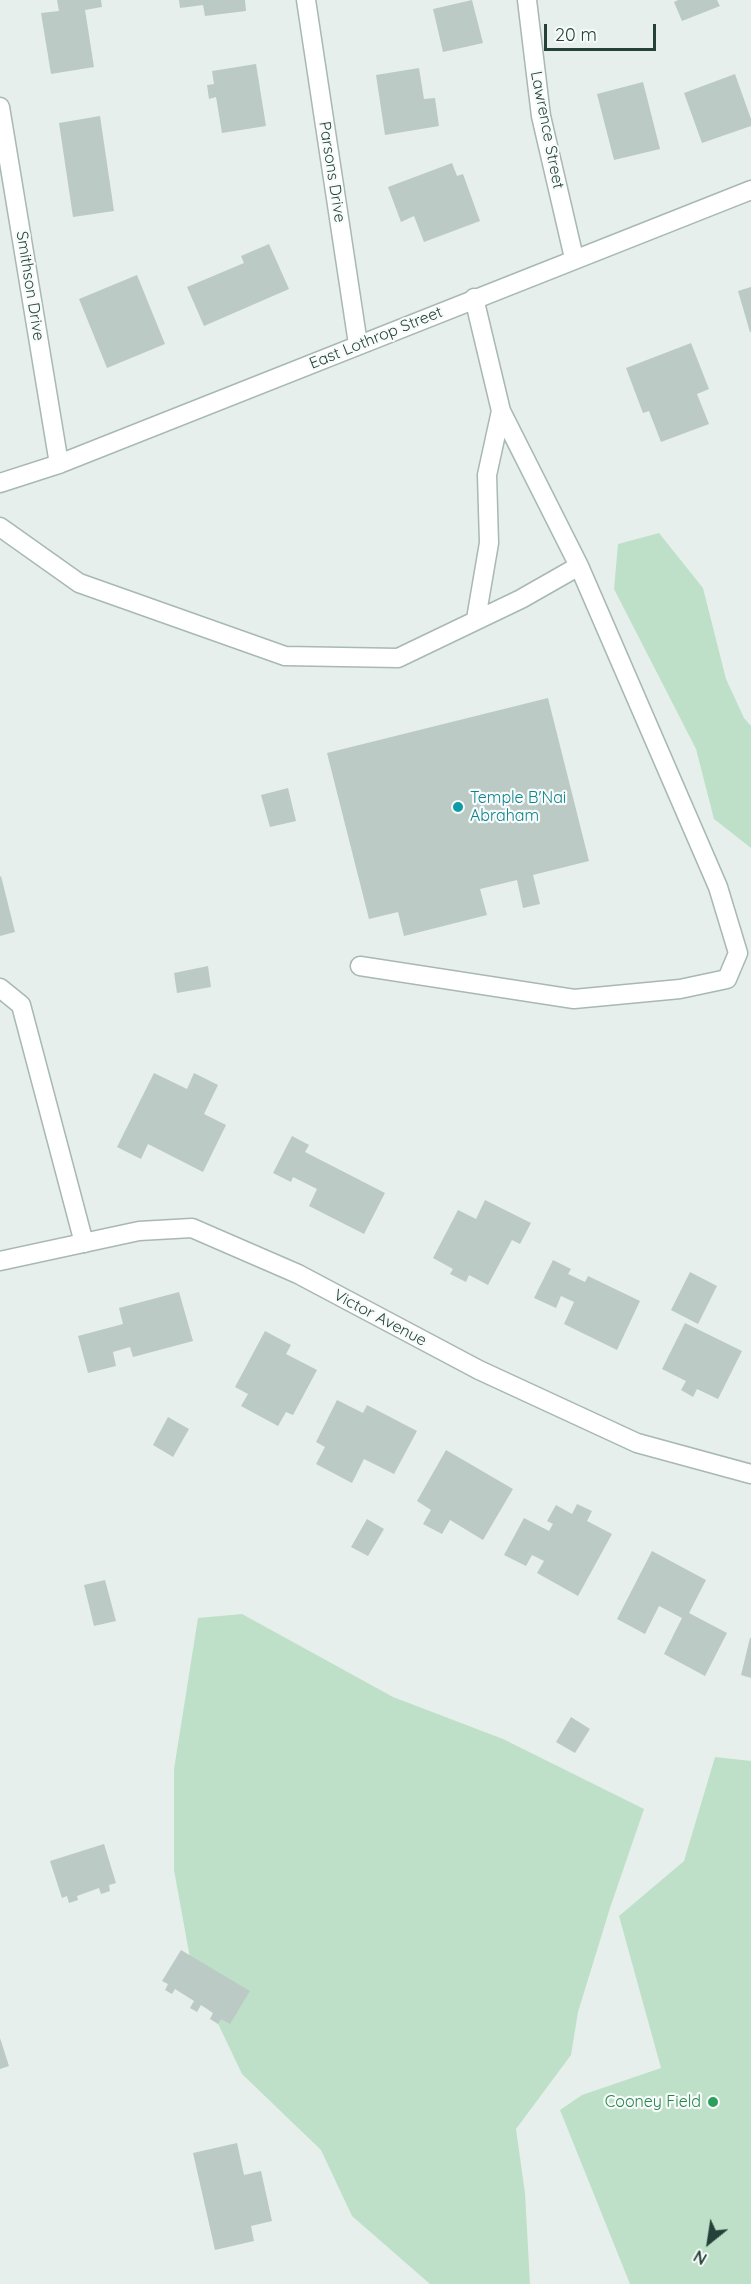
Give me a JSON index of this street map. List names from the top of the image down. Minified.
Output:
{"streets":{"street":["Lawrence Street","Parsons Drive","Smithson Drive","East Lothrop Street","Victor Avenue"]},"crossings":[["Lawrence Street","East Lothrop Street"],["Parsons Drive","East Lothrop Street"],["Smithson Drive","East Lothrop Street"]],"places":["Temple B'Nai Abraham","Cooney Field"],"scale_bar":"20 m","north":"bottom left"}
